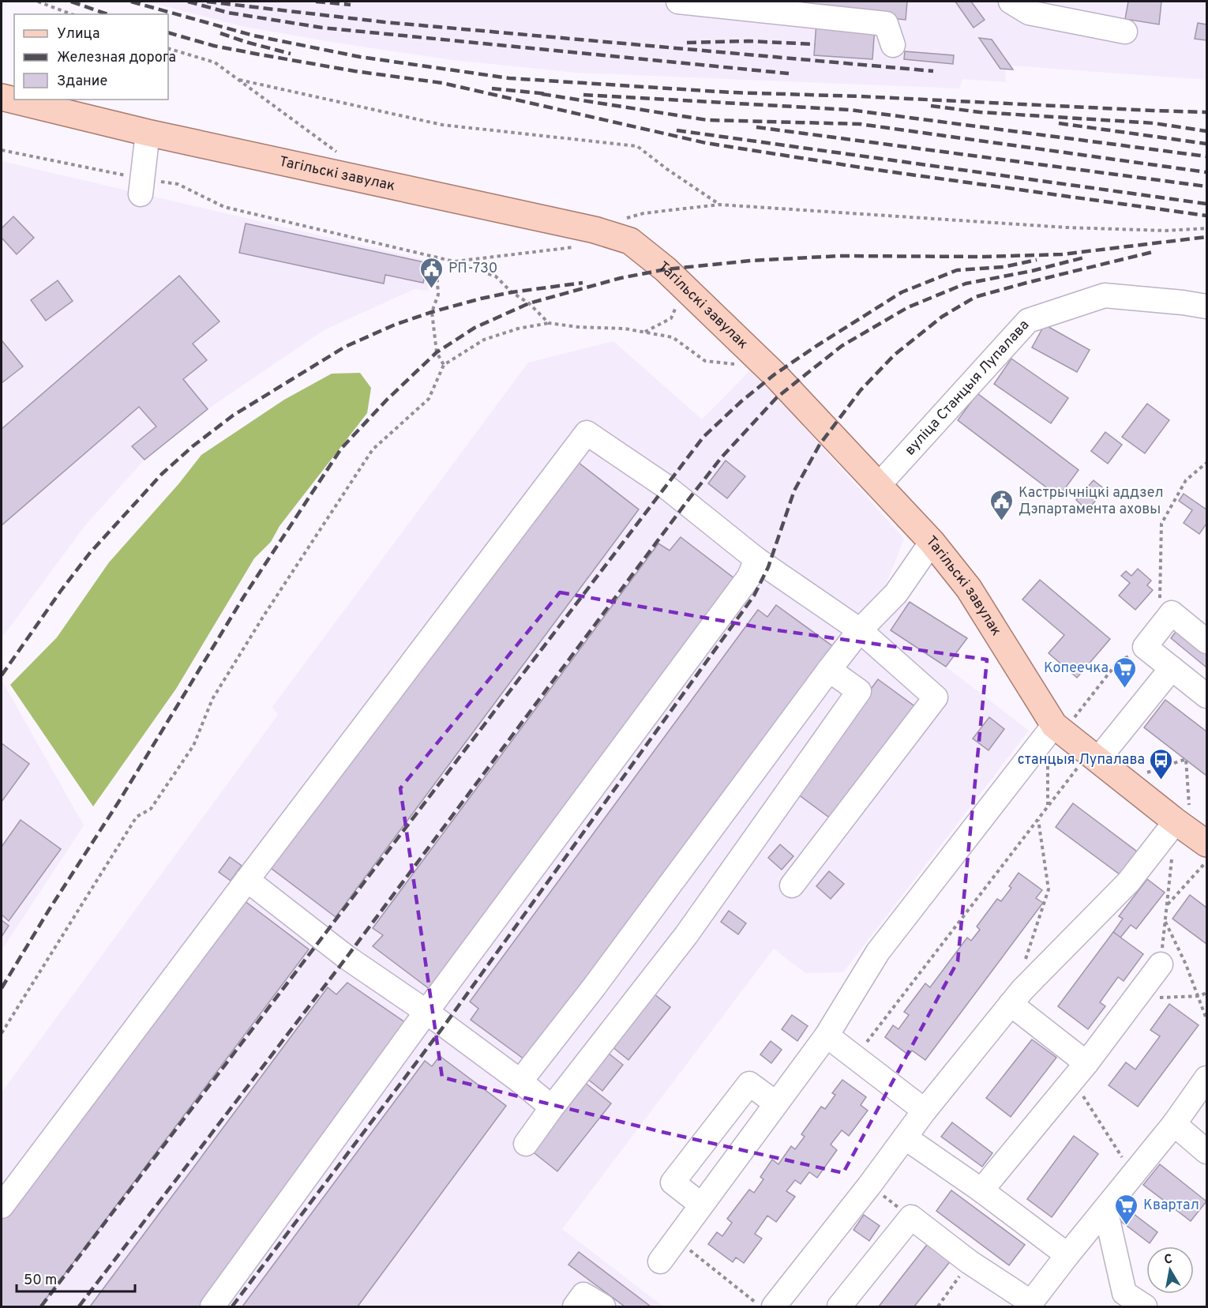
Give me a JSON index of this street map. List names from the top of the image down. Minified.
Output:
{"streets":{"main road":["Тагільскі завулак"],"street":["вуліца Станцыя Лупалава"]},"crossings":[["Тагільскі завулак","вуліца Станцыя Лупалава"]],"places":{"public building":["РП-730","Кастрычніцкі аддзел Дэпартамента аховы"],"supermarket":["Копеечка","Квартал"],"bus stop":["станцыя Лупалава"]},"legend":["Улица","Железная дорога","Здание"],"scale_bar":"50 m","north":"top"}
